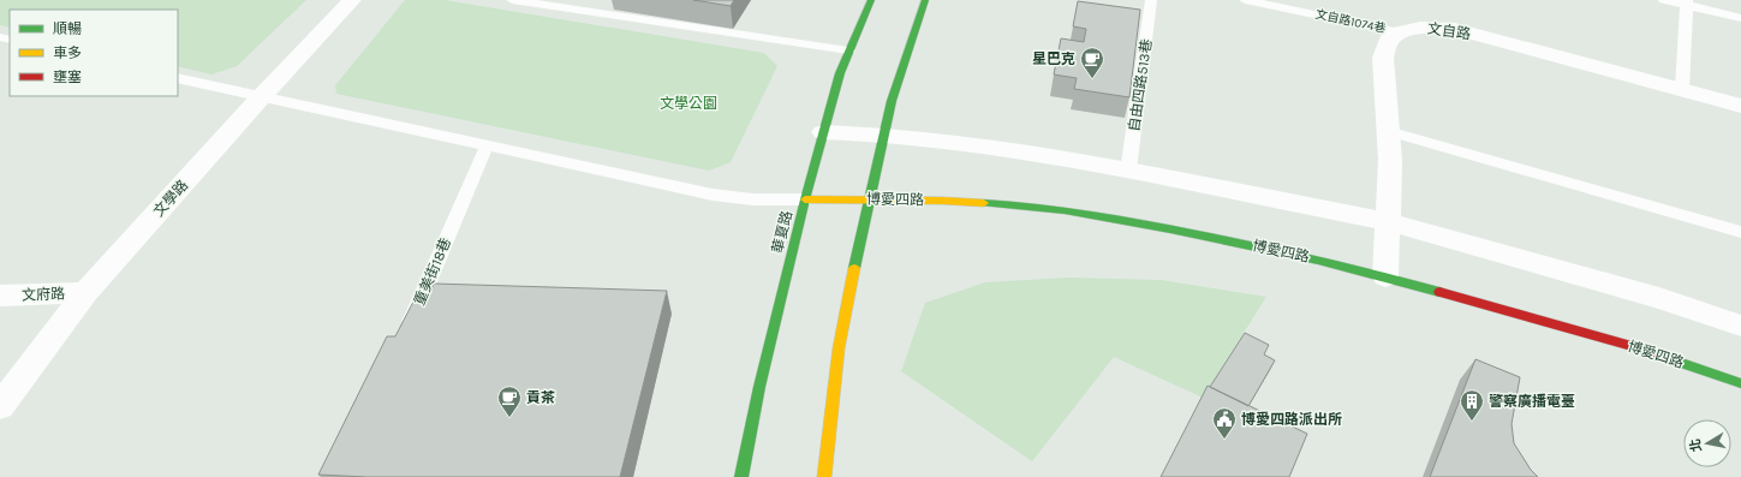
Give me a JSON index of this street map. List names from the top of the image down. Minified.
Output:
{"streets":{"street":["文自路","文學路","博愛四路","華夏路","文府路"],"lane":["文自路1074巷","自由四路513巷","重美街18巷"]},"crossings":[["文自路1074巷","文自路"],["文學路","文府路"],["博愛四路","華夏路"]],"parks":["文學公園"],"places":{"cafe":["星巴克","貢茶"],"building":["警察廣播電臺"],"public building":["博愛四路派出所"]},"legend":["順暢","車多","壅塞"],"north":"left"}
